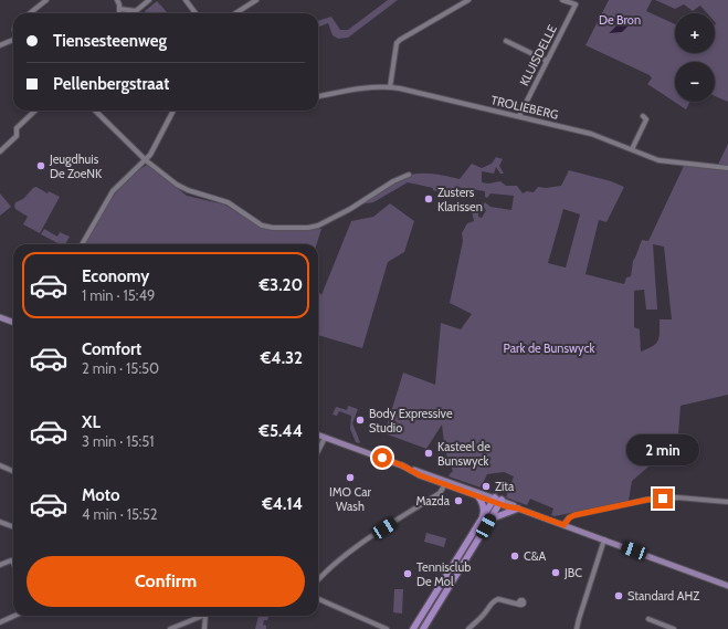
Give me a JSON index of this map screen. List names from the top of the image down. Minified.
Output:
{"streets":{"street":["KLUISDELLE","TROLIEBERG"]},"crossings":[["KLUISDELLE","TROLIEBERG"]],"parks":["De Bron","Park de Bunswyck"],"places":["Jeugdhuis De ZoeNK","Zusters Klarissen","Body Expressive Studio","Kasteel de Bunswyck","IMO Car Wash","Zita","Mazda","C&A","JBC","Tennisclub De Mol","Standard AHZ"],"page":{"map_buttons":["+","−"],"banner":["Tiensesteenweg","Pellenbergstraat"],"list":[{"name":"Economy","note":"1 min · 15:49","value":"€3.20"},{"name":"Comfort","note":"2 min · 15:50","value":"€4.32"},{"name":"XL","note":"3 min · 15:51","value":"€5.44"},{"name":"Moto","note":"4 min · 15:52","value":"€4.14"}],"bubble":"2 min","buttons":"Confirm"}}
